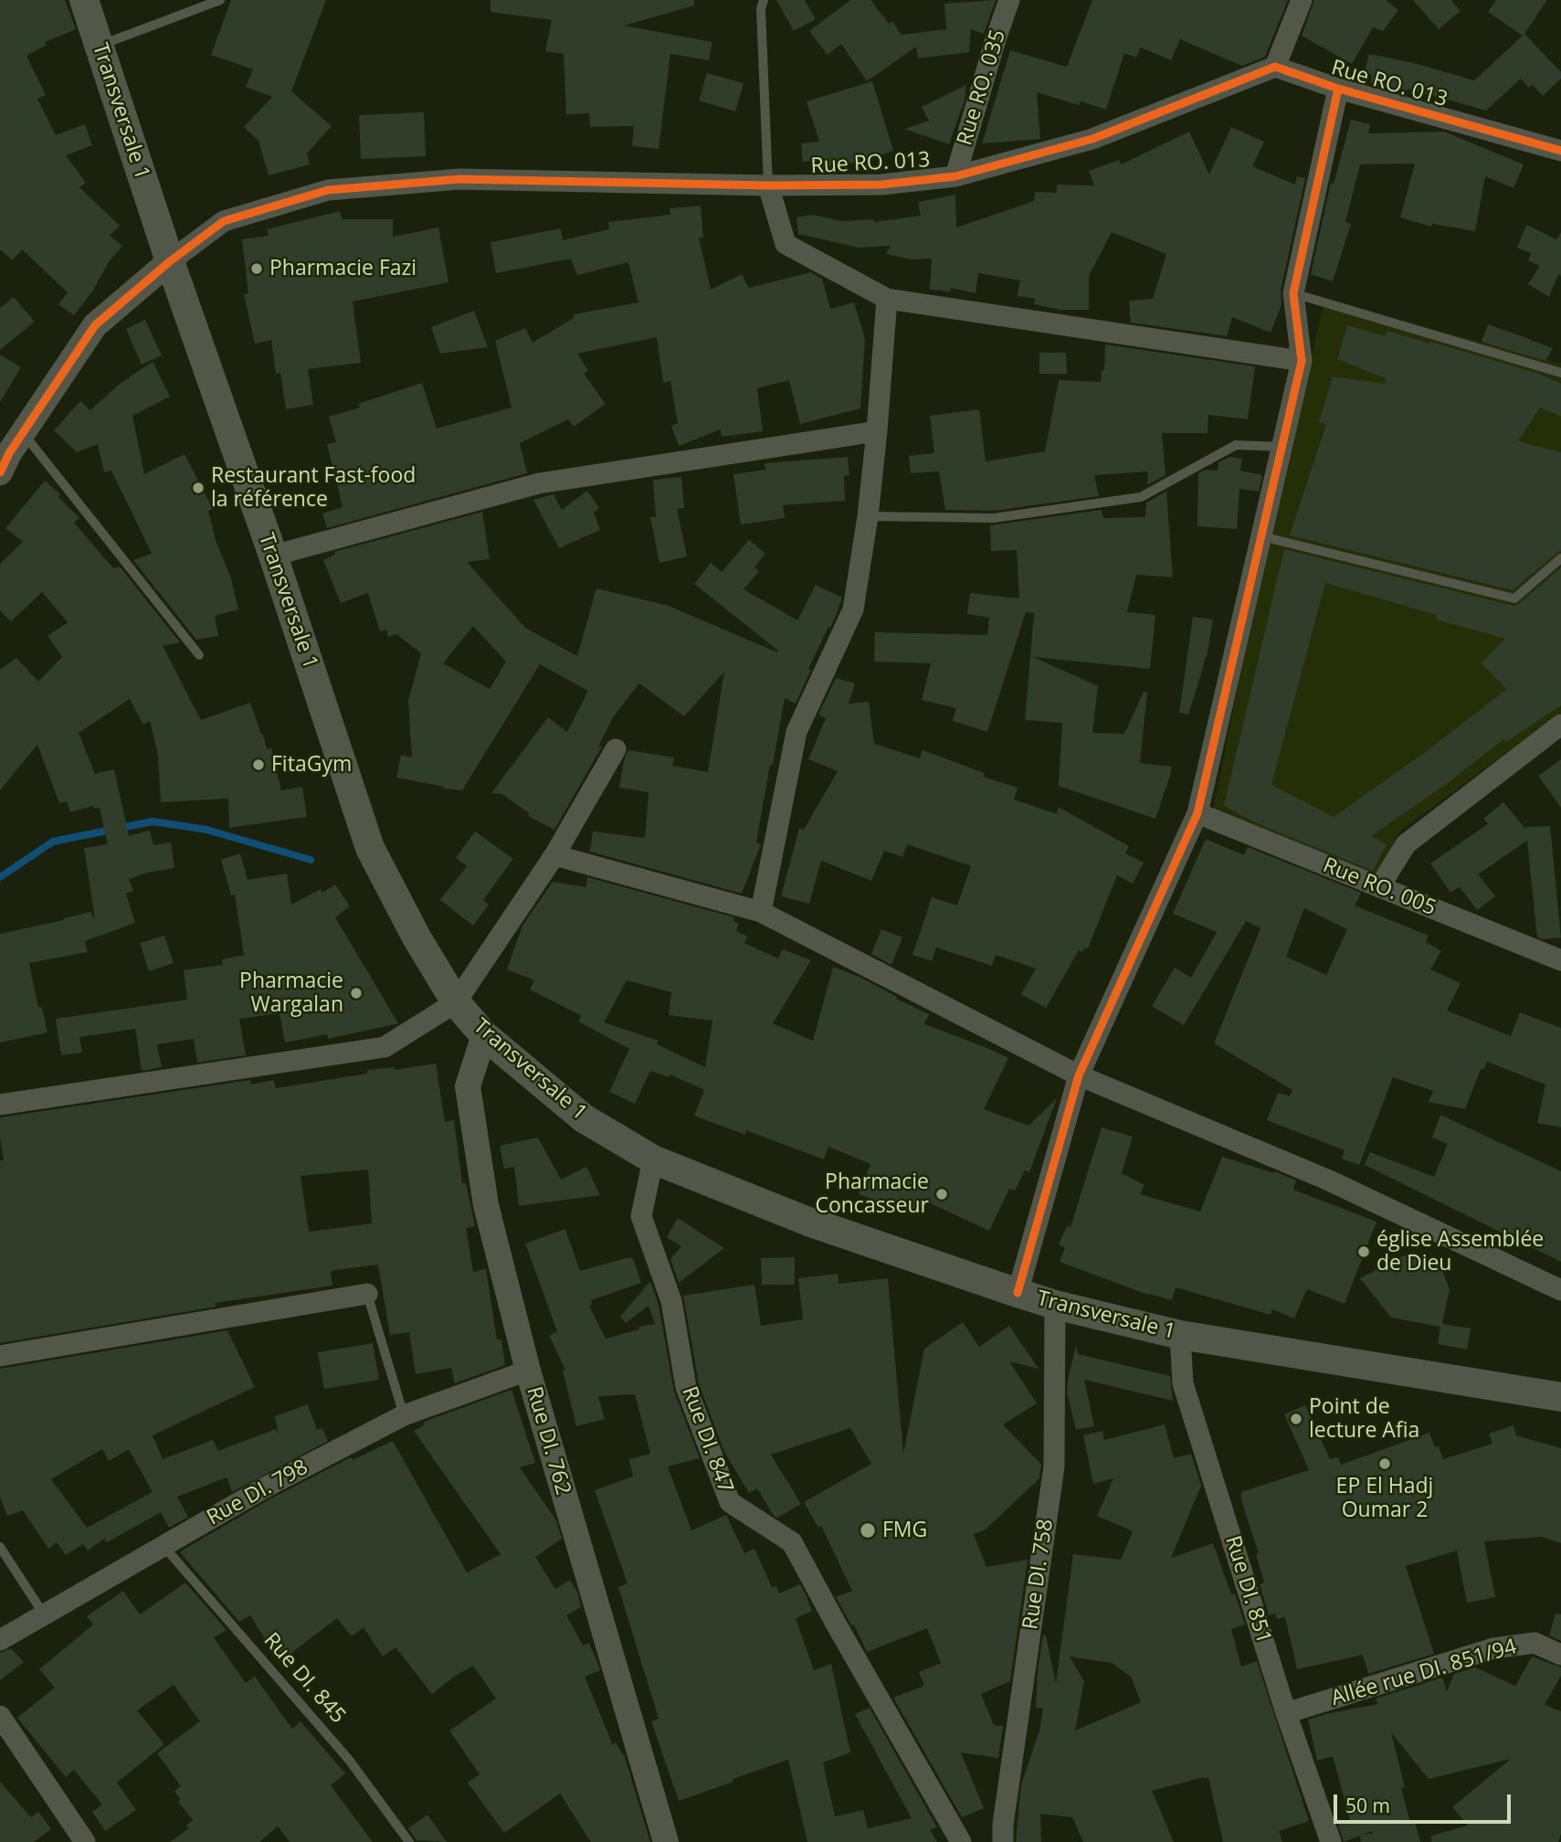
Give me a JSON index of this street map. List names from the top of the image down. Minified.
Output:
{"streets":{"main road":["Transversale 1"],"street":["Rue RO. 013","Rue RO. 035","Rue RO. 005","Rue DI. 847","Rue DI. 762","Rue DI. 798","Rue DI. 758","Rue DI. 851","Allée rue DI. 851/94"],"lane":["Rue DI. 845"]},"crossings":[["Rue RO. 013","Rue RO. 035"],["Rue RO. 013","Transversale 1"],["Transversale 1","Rue DI. 847"],["Transversale 1","Rue DI. 762"],["Transversale 1","Rue DI. 758"],["Transversale 1","Rue DI. 851"],["Rue DI. 762","Rue DI. 798"],["Rue DI. 798","Rue DI. 845"],["Rue DI. 851","Allée rue DI. 851/94"]],"places":["Pharmacie Fazi","Restaurant Fast-food la référence","FitaGym","Pharmacie Wargalan","Pharmacie Concasseur","église Assemblée de Dieu","Point de lecture Afia","EP El Hadj Oumar 2","FMG"],"scale_bar":"50 m"}
